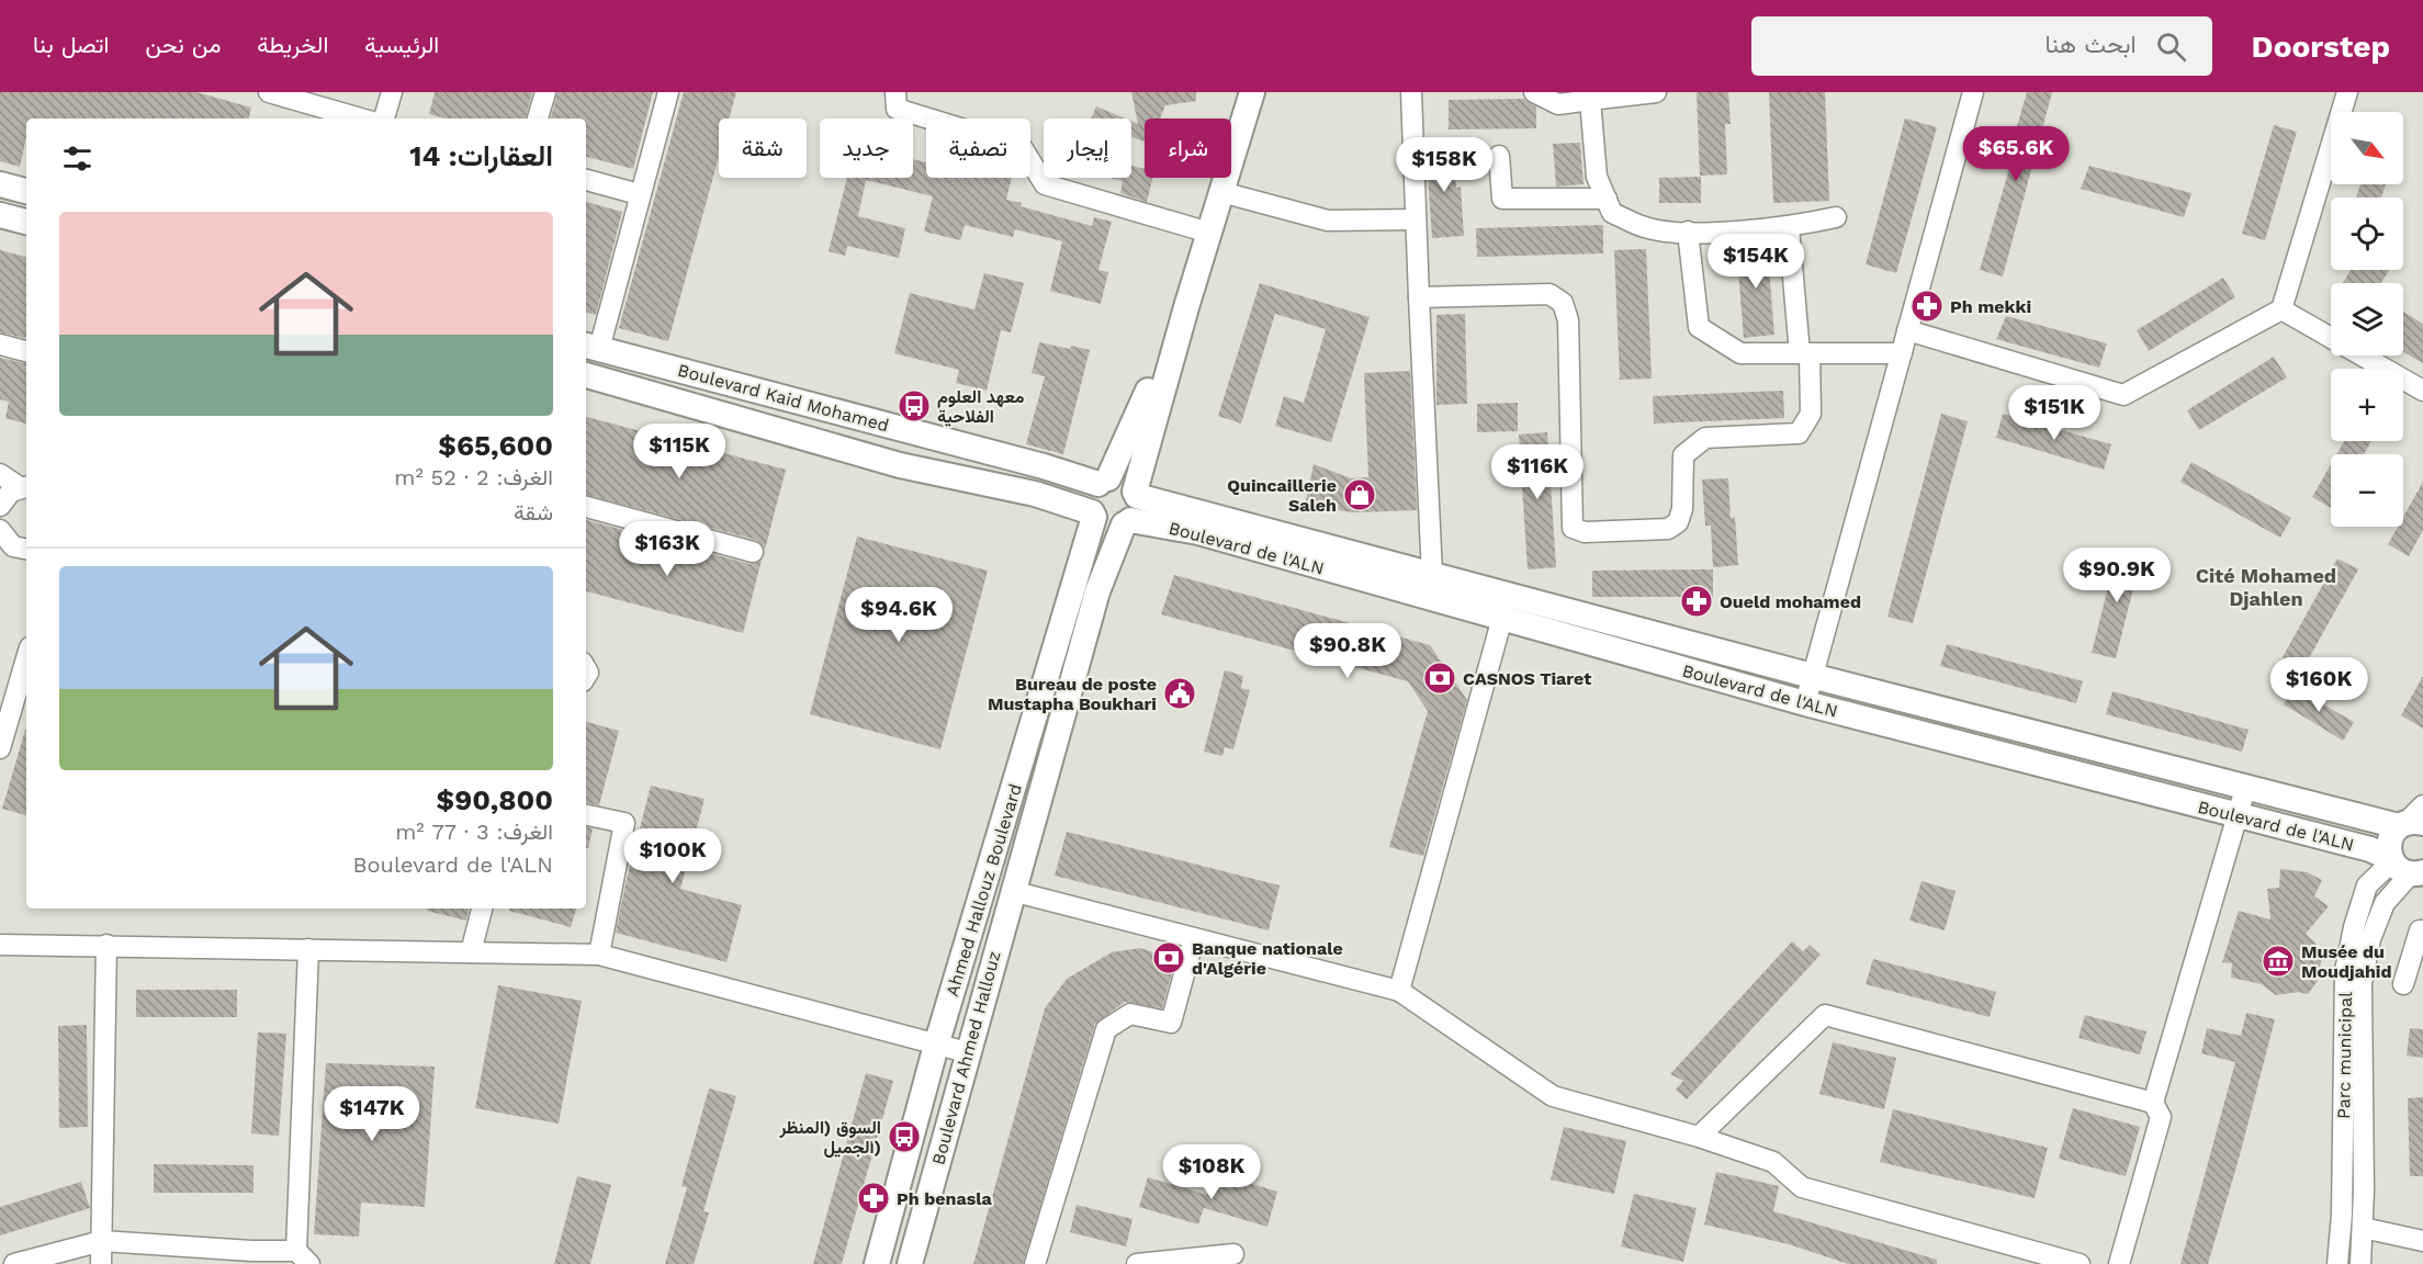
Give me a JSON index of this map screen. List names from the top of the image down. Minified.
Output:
{"streets":{"main road":["Boulevard Kaid Mohamed","Boulevard de l'ALN","Ahmed Hallouz Boulevard","Boulevard Ahmed Hallouz"],"street":["Parc municipal"]},"crossings":[["Boulevard Kaid Mohamed","Boulevard de l'ALN"],["Boulevard Kaid Mohamed","Ahmed Hallouz Boulevard"],["Boulevard de l'ALN","Ahmed Hallouz Boulevard"],["Boulevard de l'ALN","Parc municipal"],["Ahmed Hallouz Boulevard","Boulevard Ahmed Hallouz"]],"districts":["Cité Mohamed Djahlen"],"places":{"pharmacy":["Ph mekki","Oueld mohamed","Ph benasla"],"bus stop":["معهد العلوم الفلاحية","السوق (المنظر الجميل)"],"shop":["Quincaillerie Saleh"],"bank":["CASNOS Tiaret","Banque nationale d'Algérie"],"public building":["Bureau de poste Mustapha Boukhari"],"museum":["Musée du Moudjahid"]},"north":"bottom right","page":{"header":"Doorstep","search":"ابحث هنا","nav":["الرئيسية","الخريطة","من نحن","اتصل بنا"],"map_buttons":["+","−"],"chip":["شراء","إيجار","تصفية","جديد","شقة"],"heading":"العقارات: 14","price":["$65.6K","$158K","$154K","$151K","$115K","$116K","$163K","$90.9K","$94.6K","$90.8K","$160K","$100K","$147K","$108K"],"list":[{"name":"$65,600","note":"الغرف: 2 · 52 m² · شقة"},{"name":"$90,800","note":"الغرف: 3 · 77 m² · Boulevard de l'ALN"}]}}
